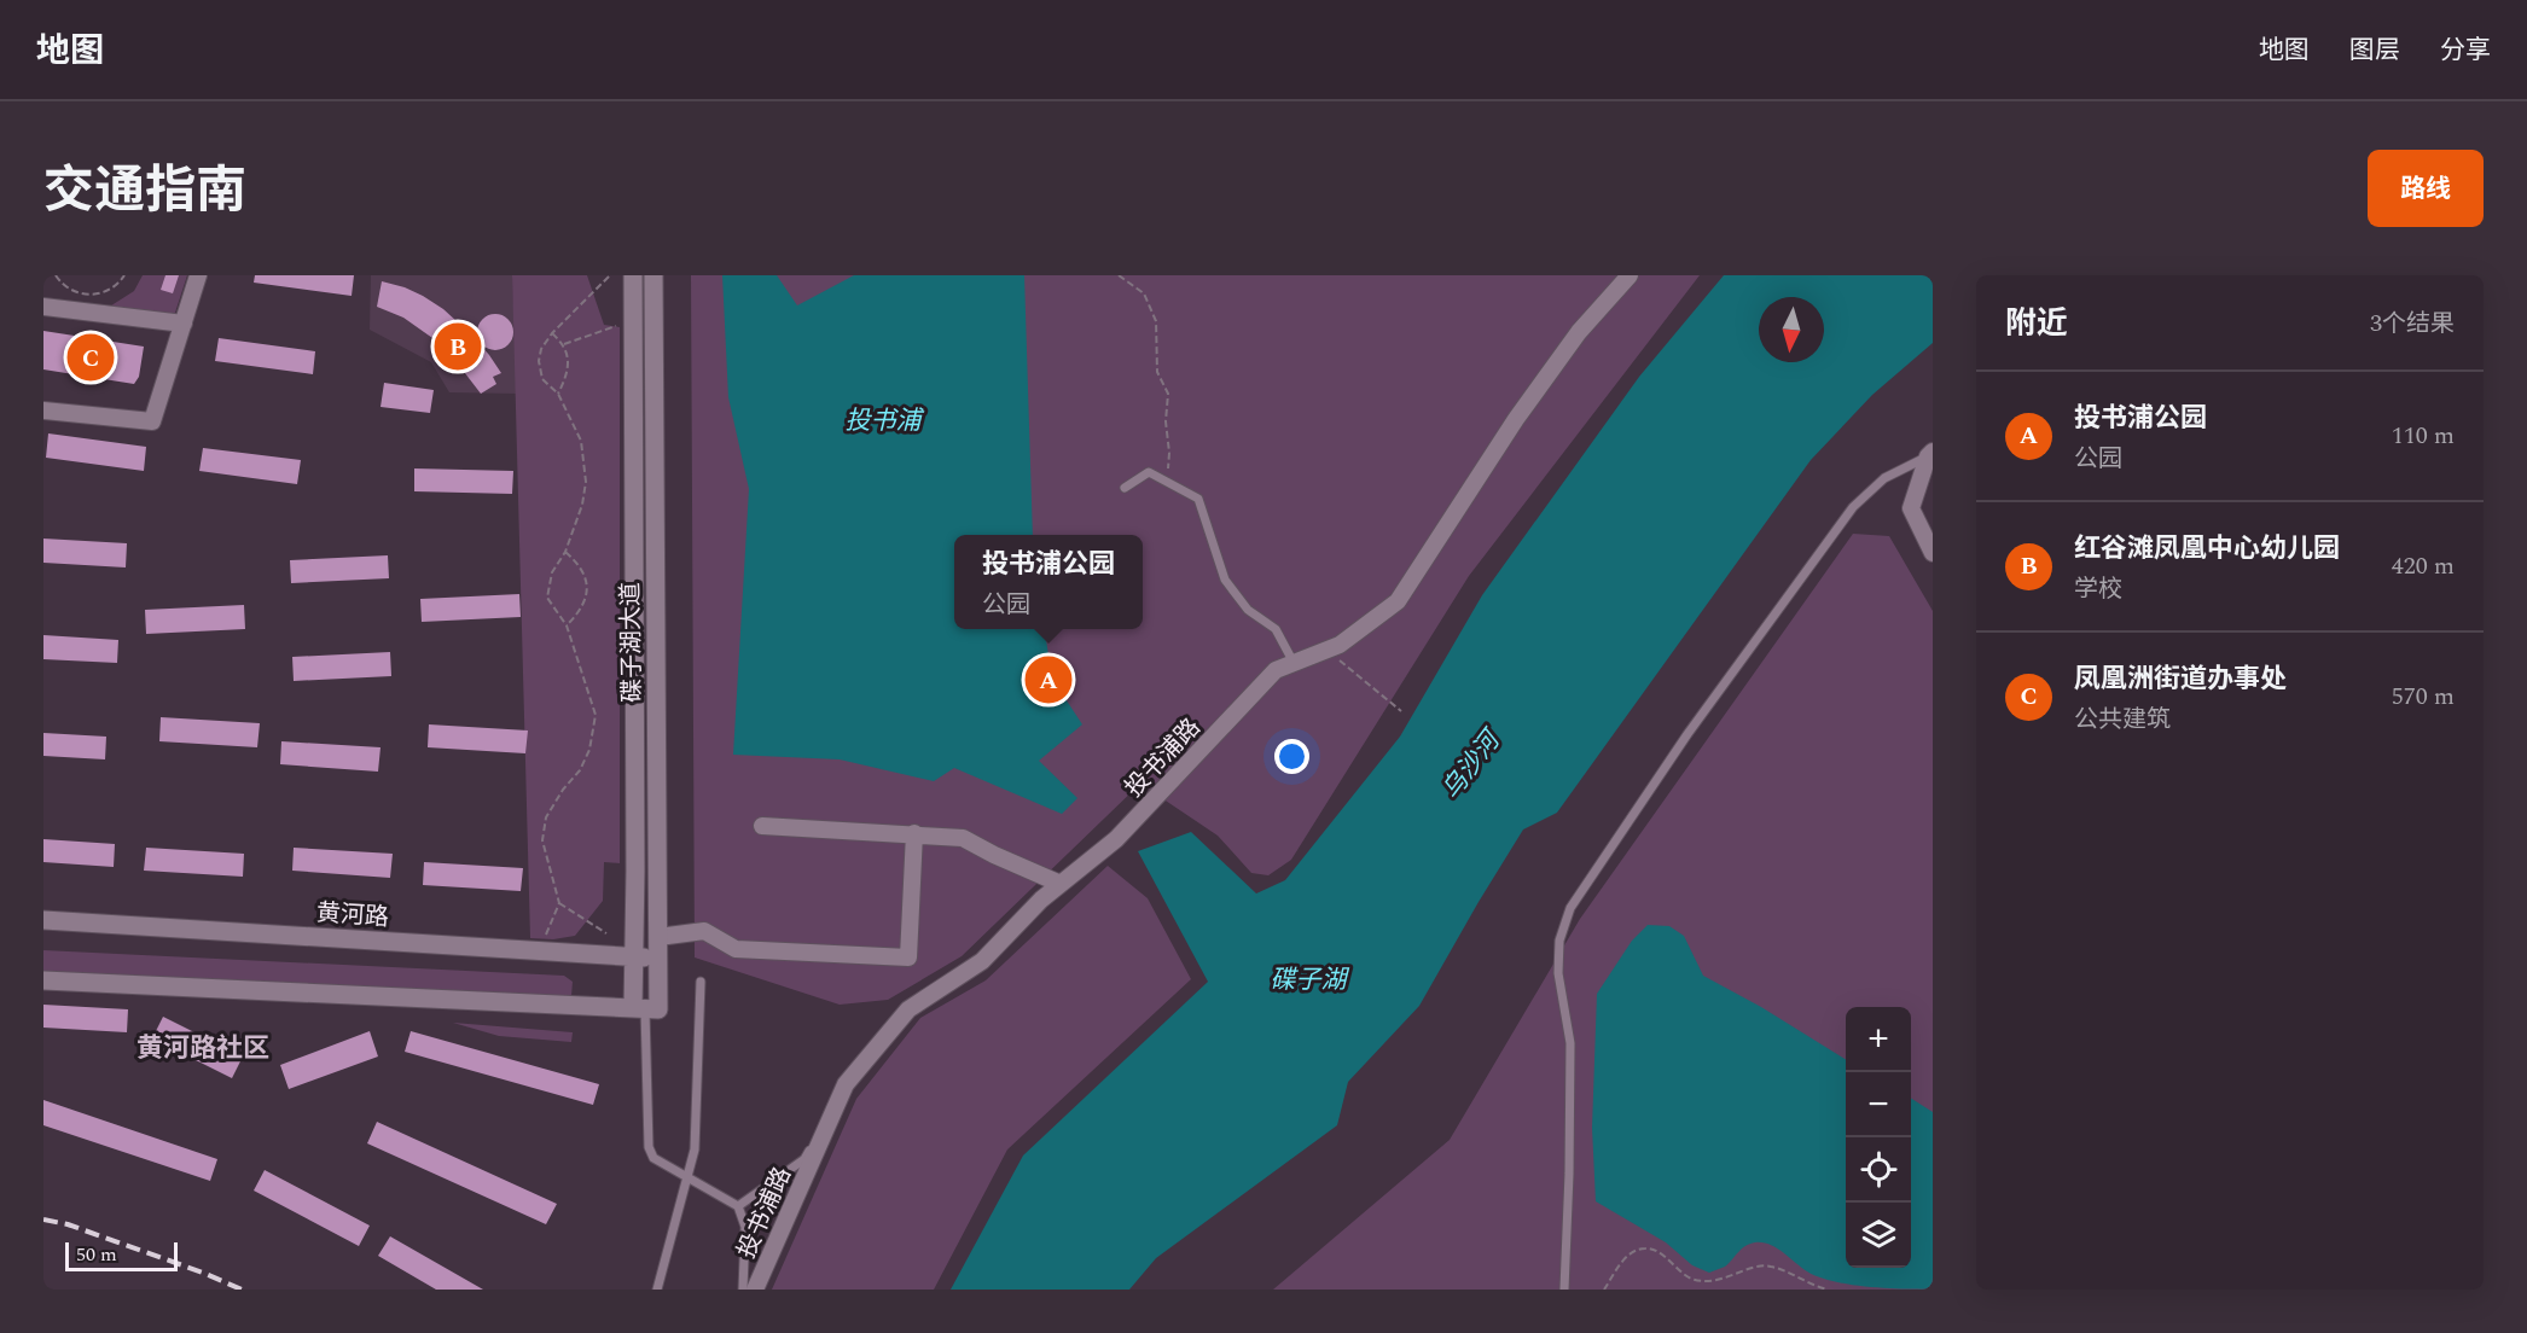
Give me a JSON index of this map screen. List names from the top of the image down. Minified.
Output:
{"streets":{"main road":["碟子湖大道","黄河路"],"street":["投书浦路"]},"crossings":[["碟子湖大道","黄河路"]],"districts":["黄河路社区"],"water":["投书浦","乌沙河","碟子湖"],"scale_bar":"50 m","north":"bottom","page":{"header":"地图","nav":["地图","图层","分享"],"title":"交通指南","buttons":"路线","heading":["附近","3个结果"],"pins":["B","C","A"],"list":[{"mark":"A","name":"投书浦公园","note":"公园","value":"110 m"},{"mark":"B","name":"红谷滩凤凰中心幼儿园","note":"学校","value":"420 m"},{"mark":"C","name":"凤凰洲街道办事处","note":"公共建筑","value":"570 m"}],"popup":["投书浦公园","公园"],"map_buttons":["+","−"],"scale":"50 m"}}
